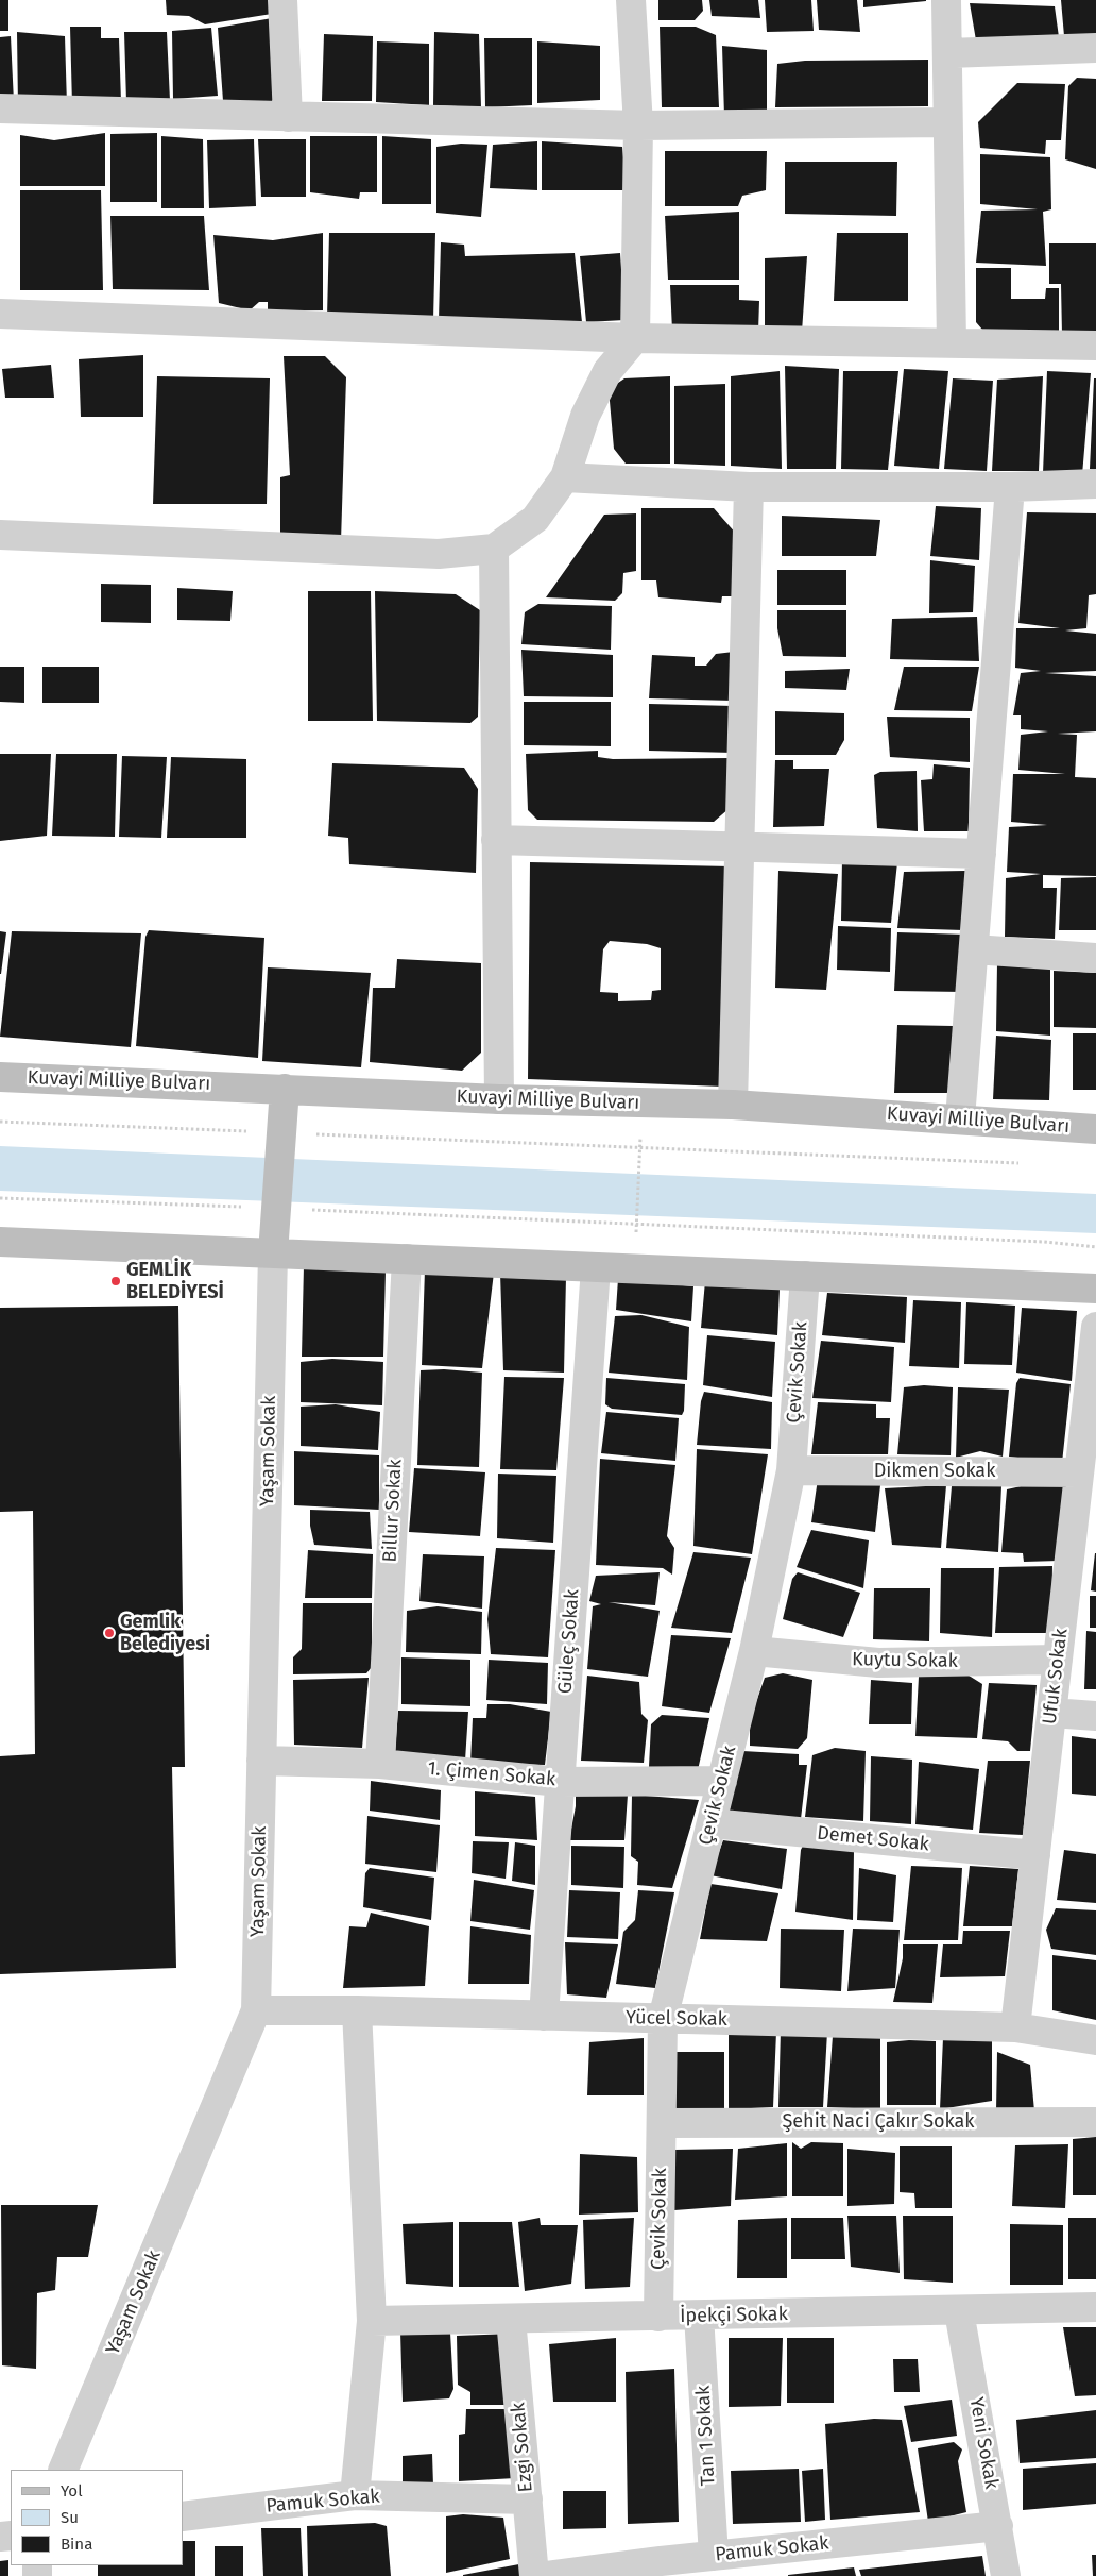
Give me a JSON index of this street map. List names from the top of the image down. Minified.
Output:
{"streets":{"main road":["Kuvayi Milliye Bulvarı"],"street":["Çevik Sokak","Yaşam Sokak","Dikmen Sokak","Billur Sokak","Güleç Sokak","Kuytu Sokak","Ufuk Sokak","1. Çimen Sokak","Demet Sokak","Yücel Sokak","Şehit Naci Çakır Sokak","İpekçi Sokak","Tan 1 Sokak","Yeni Sokak","Ezgi Sokak","Pamuk Sokak"]},"crossings":[["Çevik Sokak","Dikmen Sokak"],["Çevik Sokak","Kuytu Sokak"],["Çevik Sokak","1. Çimen Sokak"],["Çevik Sokak","Demet Sokak"],["Çevik Sokak","Yücel Sokak"],["Çevik Sokak","Şehit Naci Çakır Sokak"],["Çevik Sokak","İpekçi Sokak"],["Yaşam Sokak","1. Çimen Sokak"],["Yaşam Sokak","Yücel Sokak"],["Dikmen Sokak","Ufuk Sokak"],["Billur Sokak","1. Çimen Sokak"],["Güleç Sokak","1. Çimen Sokak"],["Güleç Sokak","Yücel Sokak"],["Kuytu Sokak","Ufuk Sokak"],["Ufuk Sokak","Demet Sokak"],["Ufuk Sokak","Yücel Sokak"],["İpekçi Sokak","Tan 1 Sokak"],["İpekçi Sokak","Yeni Sokak"],["İpekçi Sokak","Ezgi Sokak"],["Tan 1 Sokak","Pamuk Sokak"],["Yeni Sokak","Pamuk Sokak"],["Ezgi Sokak","Pamuk Sokak"]],"places":["GEMLİK BELEDİYESİ","Gemlik Belediyesi"],"legend":["Yol","Su","Bina"]}
